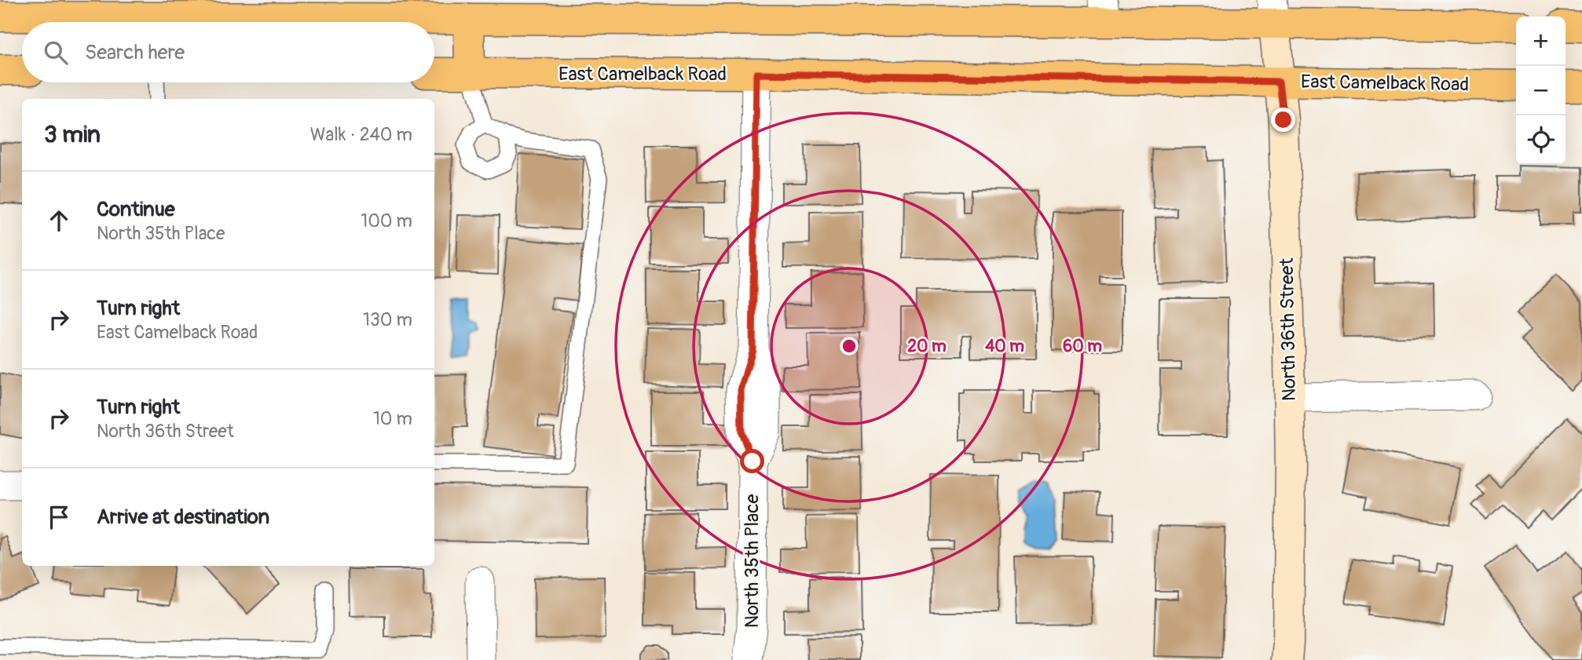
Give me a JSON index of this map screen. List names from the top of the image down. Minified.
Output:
{"streets":{"main road":["East Camelback Road","North 36th Street"],"street":["North 35th Place"]},"crossings":[["East Camelback Road","North 36th Street"],["East Camelback Road","North 35th Place"]],"page":{"map_buttons":["+","−"],"search":"Search here","heading":["3 min","Walk · 240 m"],"list":[["Continue","North 35th Place","100 m"],["Turn right","East Camelback Road","130 m"],["Turn right","North 36th Street","10 m"],"Arrive at destination"]},"rings":["20 m","40 m","60 m"]}
